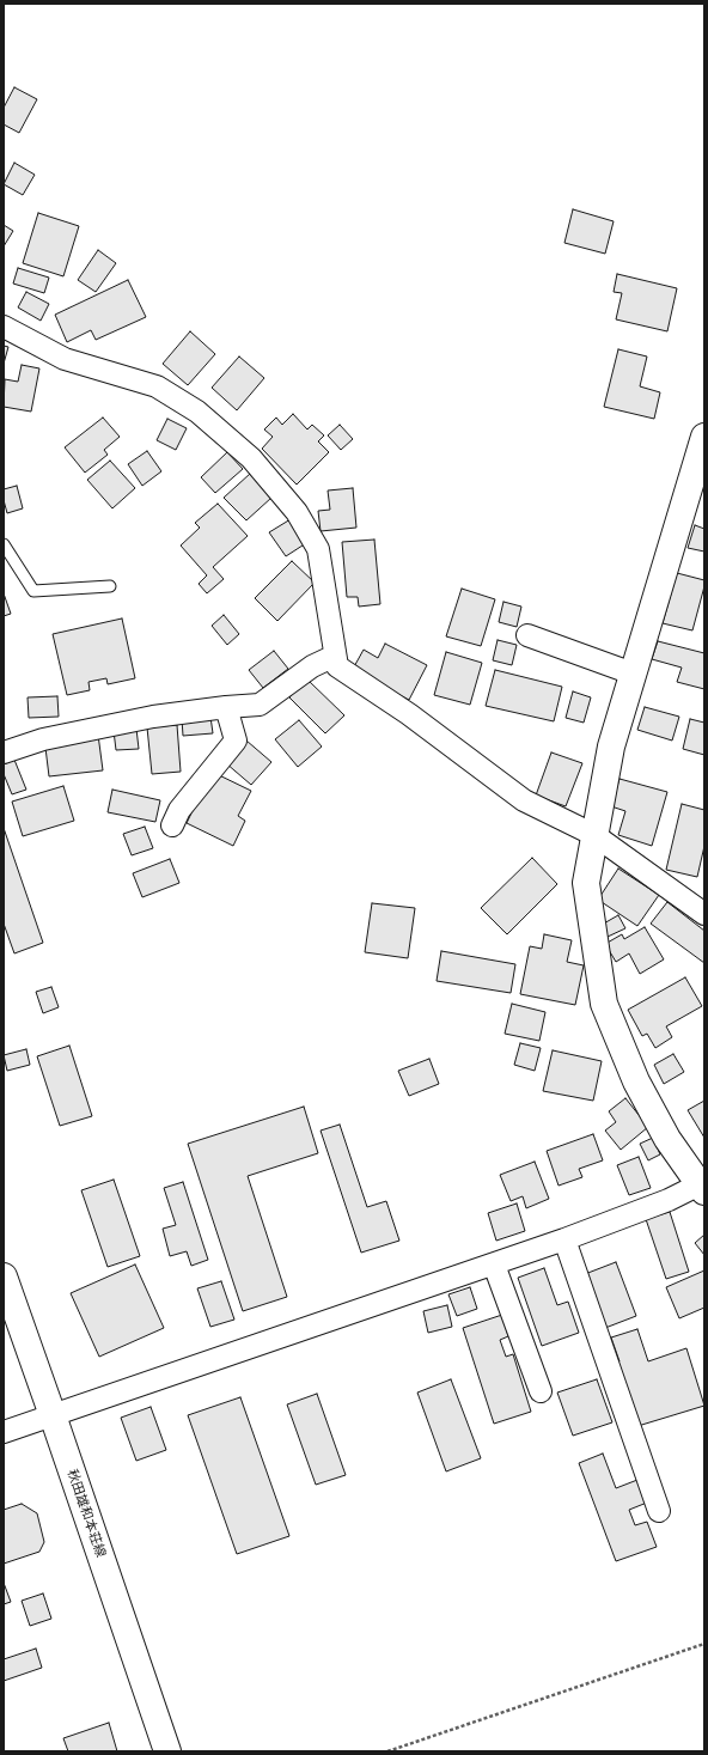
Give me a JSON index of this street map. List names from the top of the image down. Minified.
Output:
{"streets":{"street":["秋田雄和本荘線"]}}
